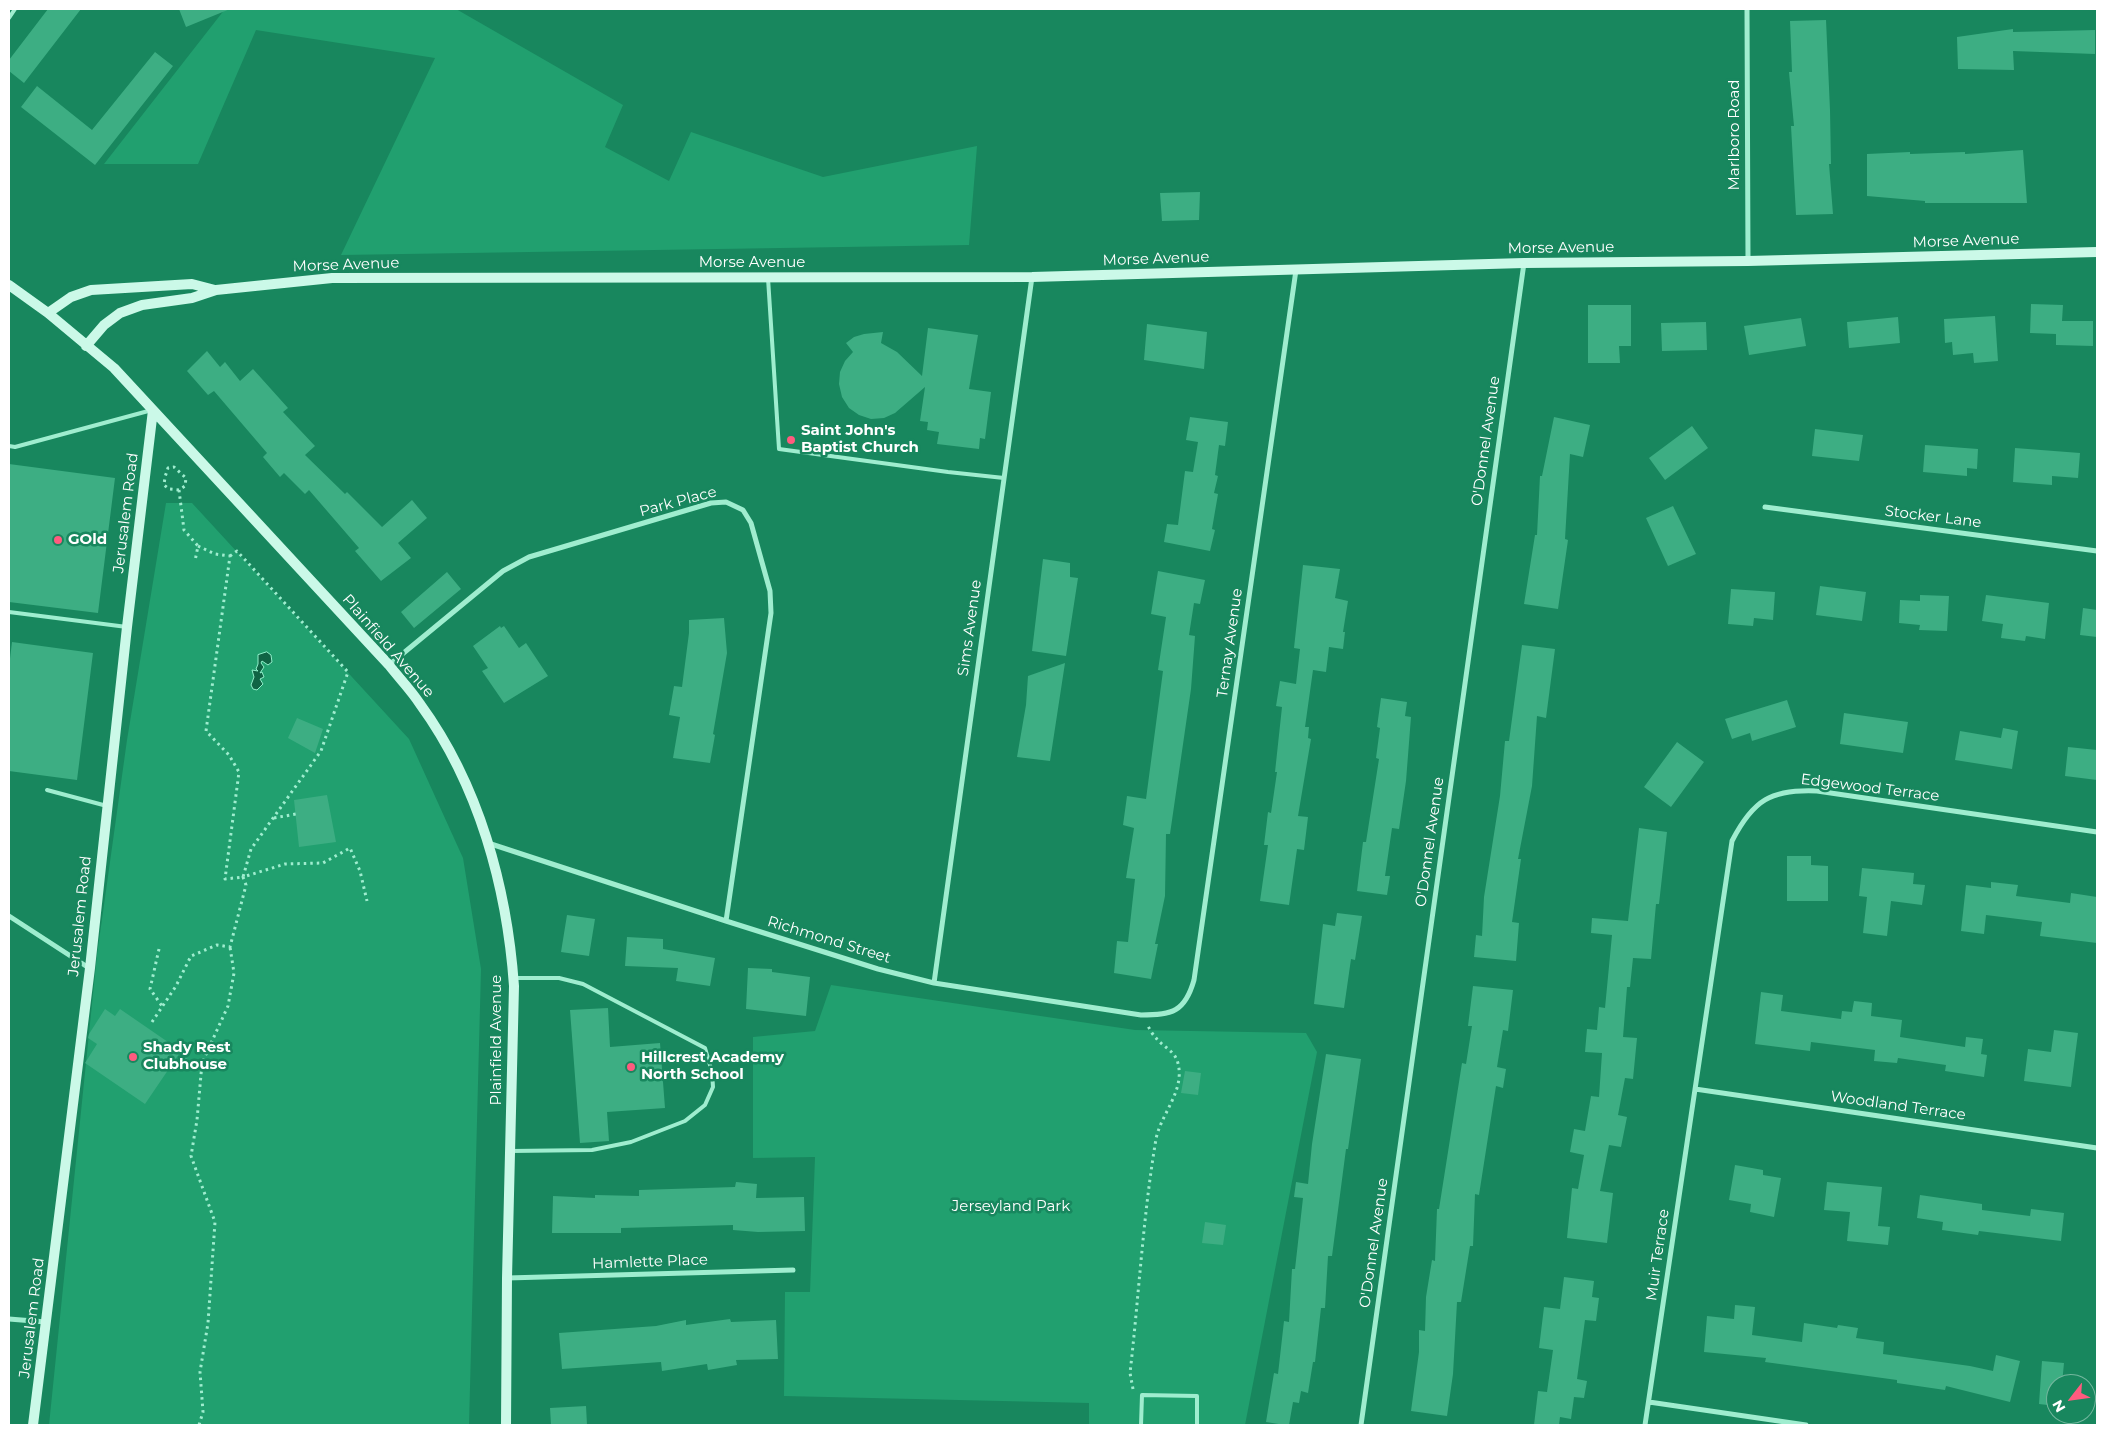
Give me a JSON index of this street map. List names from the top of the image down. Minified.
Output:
{"streets":{"street":["Marlboro Road","Morse Avenue","O'Donnel Avenue","Park Place","Jerusalem Road","Stocker Lane","Sims Avenue","Ternay Avenue","Plainfield Avenue","Edgewood Terrace","Richmond Street","Woodland Terrace","Muir Terrace","Hamlette Place"]},"crossings":[["Marlboro Road","Morse Avenue"],["Morse Avenue","O'Donnel Avenue"],["Morse Avenue","Sims Avenue"],["Morse Avenue","Ternay Avenue"],["Morse Avenue","Plainfield Avenue"],["Park Place","Plainfield Avenue"],["Park Place","Richmond Street"],["Jerusalem Road","Plainfield Avenue"],["Sims Avenue","Richmond Street"],["Ternay Avenue","Richmond Street"],["Plainfield Avenue","Richmond Street"],["Plainfield Avenue","Hamlette Place"],["Edgewood Terrace","Woodland Terrace"],["Edgewood Terrace","Muir Terrace"],["Woodland Terrace","Muir Terrace"]],"parks":["Jerseyland Park"],"places":["Saint John's Baptist Church","GOld","Shady Rest Clubhouse","Hillcrest Academy North School"],"north":"bottom left"}
